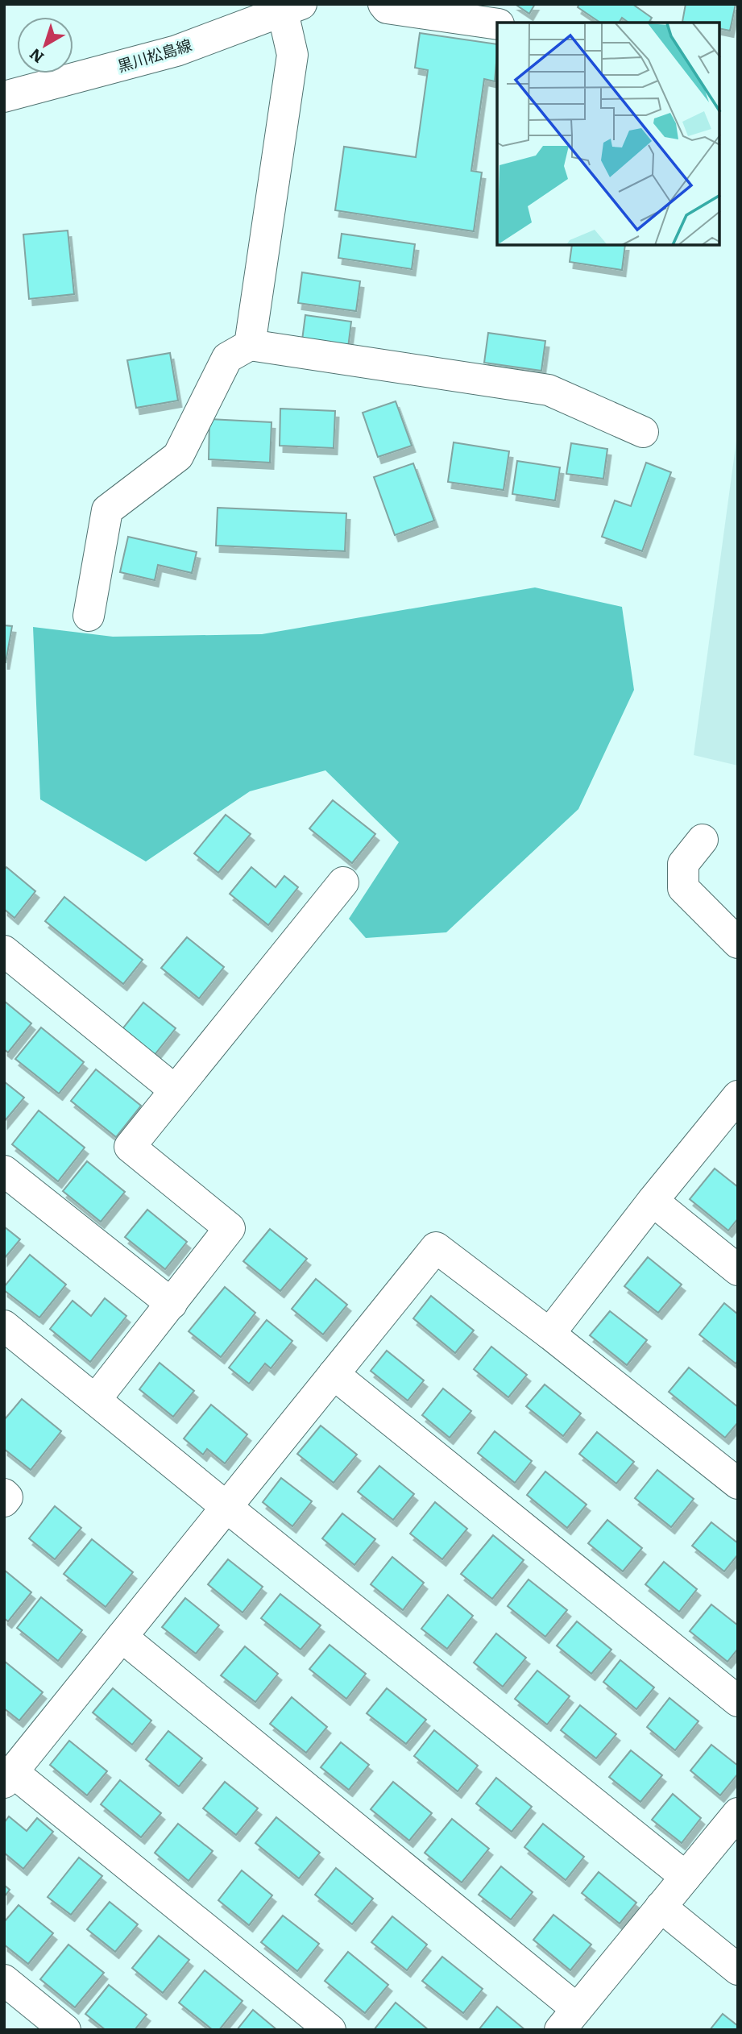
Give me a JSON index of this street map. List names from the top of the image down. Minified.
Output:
{"streets":{"street":["黒川松島線"]},"north":"bottom left"}
